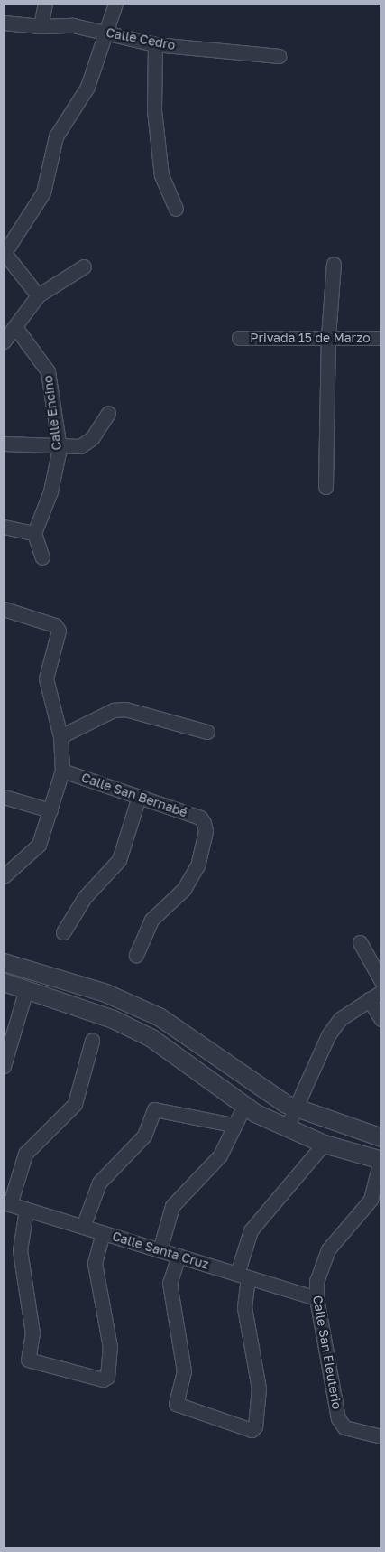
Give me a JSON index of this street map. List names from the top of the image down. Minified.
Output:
{"streets":{"street":["Calle Cedro","Privada 15 de Marzo","Calle Encino","Calle San Bernabé","Calle Santa Cruz","Calle San Eleuterio"]},"crossings":[["Calle Santa Cruz","Calle San Eleuterio"]]}
